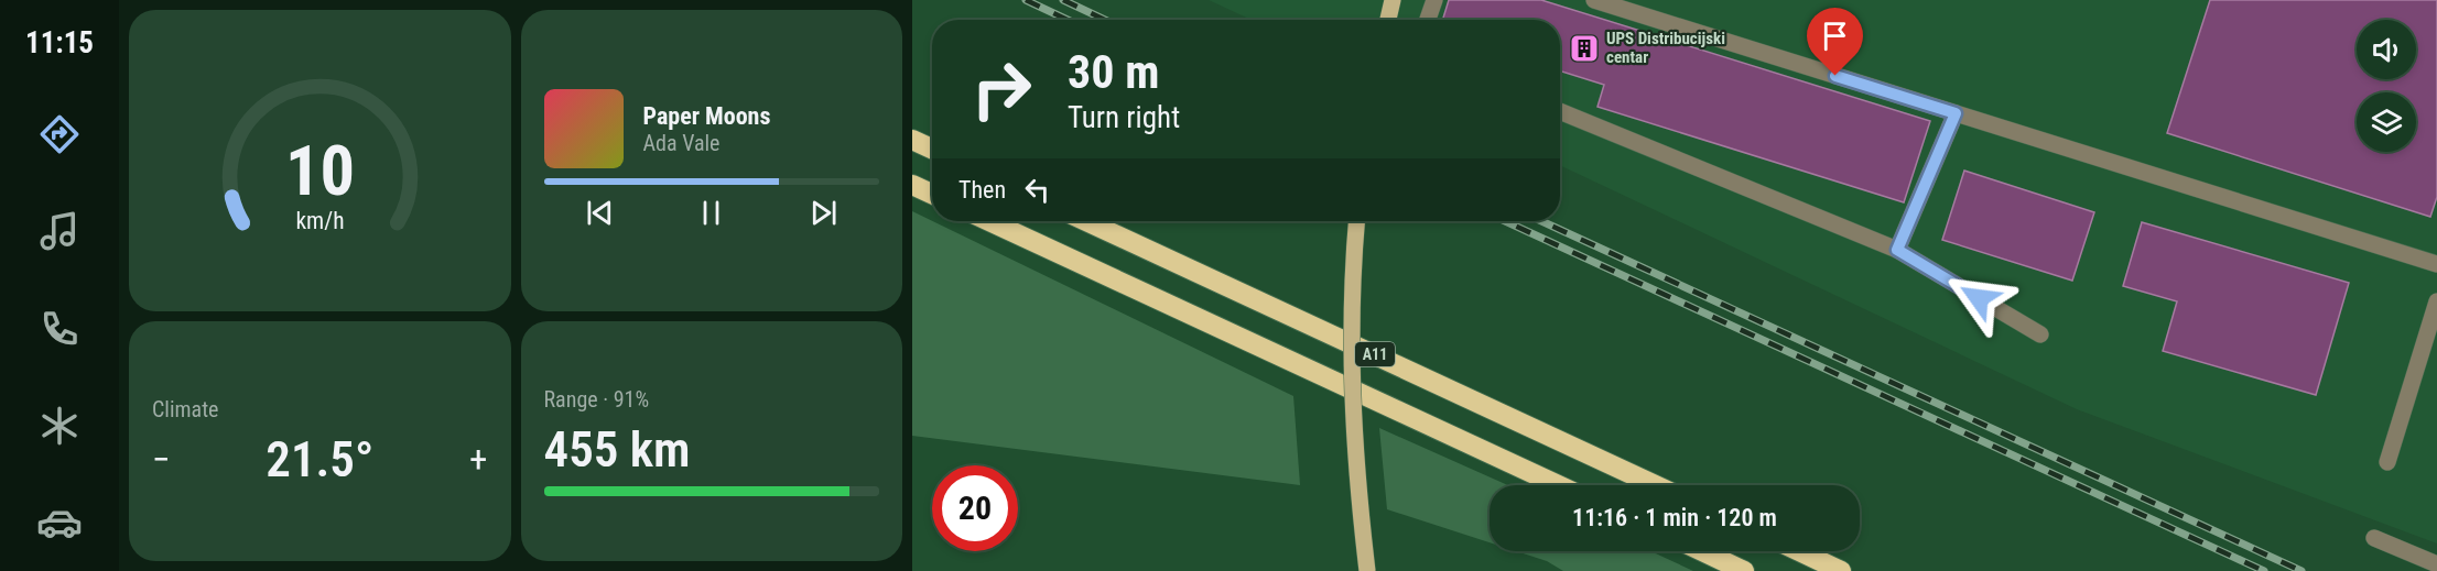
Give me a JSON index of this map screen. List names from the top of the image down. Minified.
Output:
{"streets":{"highway":["A11"]},"places":{"building":["UPS Distribucijski centar"]},"page":{"tabs":"11:15","turn":["30 m","Turn right"],"song":["Paper Moons","Ada Vale"],"then":"Then","tile":["Climate",["Range · 91%","455 km"]],"heat":["−","21.5°","+"],"limit":"20","trip":"11:16 · 1 min · 120 m","gauge":["10","km/h"]}}
